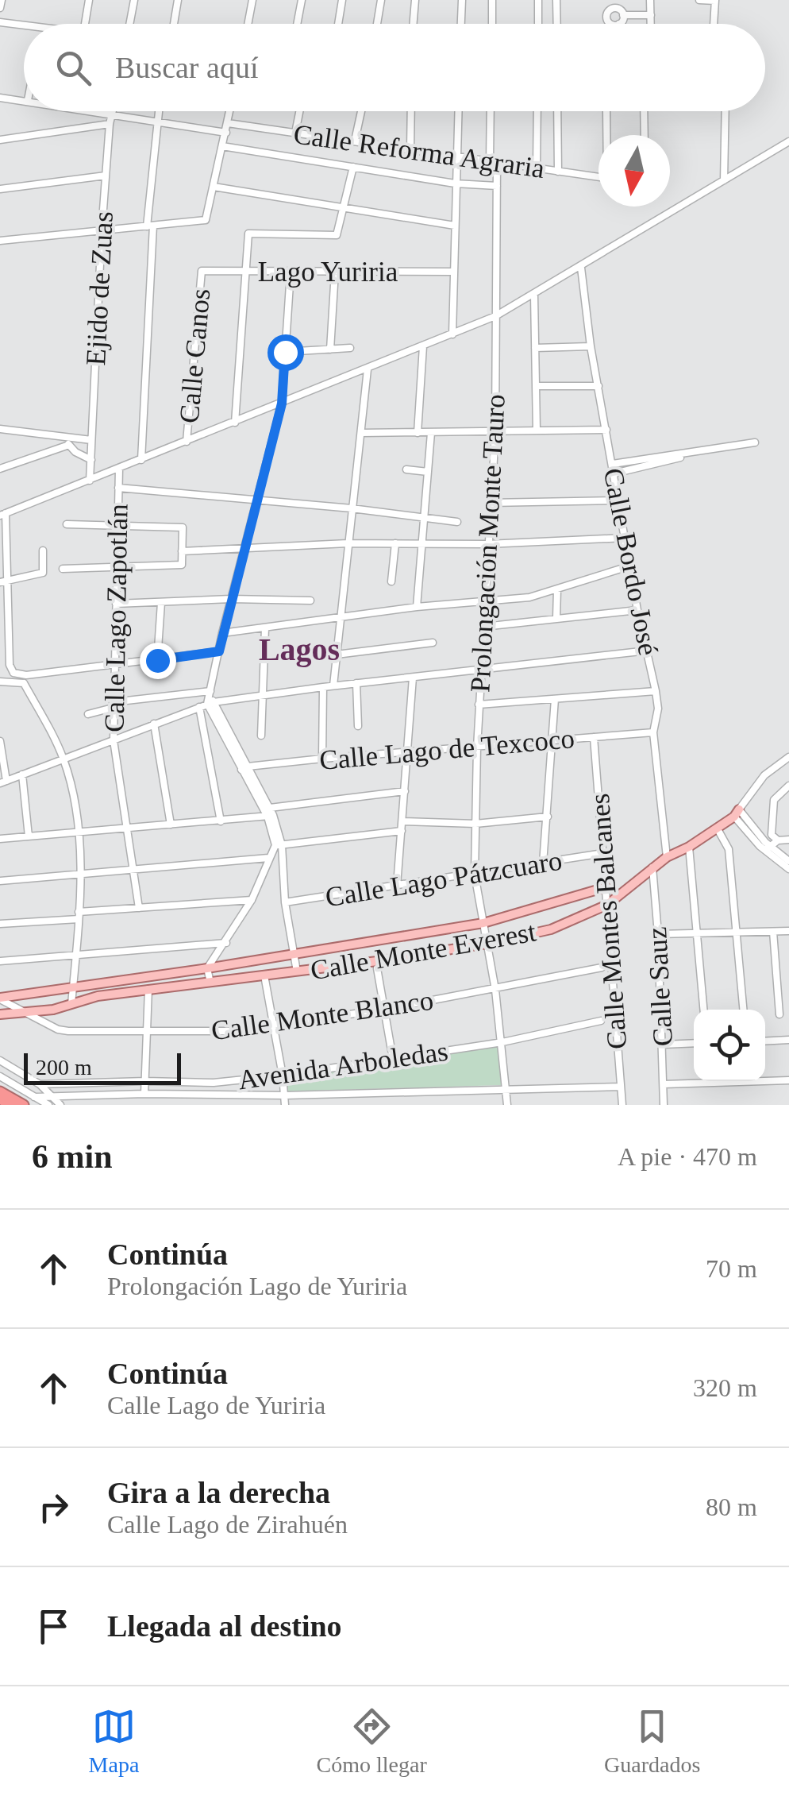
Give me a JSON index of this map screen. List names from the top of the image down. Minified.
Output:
{"streets":{"main road":["Calle Monte Everest"],"street":["Calle Reforma Agraria","Lago Yuriria","Ejido de Zuas","Calle Canos","Prolongación Monte Tauro","Calle Bordo José","Calle Lago Zapotlán","Calle Lago de Texcoco","Calle Lago Pátzcuaro","Calle Montes Balcanes","Calle Sauz","Calle Monte Blanco","Avenida Arboledas"]},"crossings":[["Calle Reforma Agraria","Prolongación Monte Tauro"],["Lago Yuriria","Calle Canos"],["Prolongación Monte Tauro","Calle Lago de Texcoco"],["Prolongación Monte Tauro","Calle Lago Pátzcuaro"],["Prolongación Monte Tauro","Calle Monte Everest"],["Prolongación Monte Tauro","Calle Monte Blanco"],["Prolongación Monte Tauro","Avenida Arboledas"],["Calle Bordo José","Calle Lago de Texcoco"],["Calle Bordo José","Calle Monte Everest"],["Calle Lago de Texcoco","Calle Montes Balcanes"],["Calle Lago Pátzcuaro","Calle Montes Balcanes"],["Calle Montes Balcanes","Calle Monte Everest"],["Calle Montes Balcanes","Avenida Arboledas"],["Calle Monte Everest","Calle Sauz"],["Calle Monte Everest","Calle Monte Blanco"]],"districts":["Lagos"],"scale_bar":"200 m","north":"bottom","page":{"search":"Buscar aquí","scale":"200 m","heading":["6 min","A pie · 470 m"],"list":[["Continúa","Prolongación Lago de Yuriria","70 m"],["Continúa","Calle Lago de Yuriria","320 m"],["Gira a la derecha","Calle Lago de Zirahuén","80 m"],"Llegada al destino"],"nav":["Mapa","Cómo llegar","Guardados"]}}
